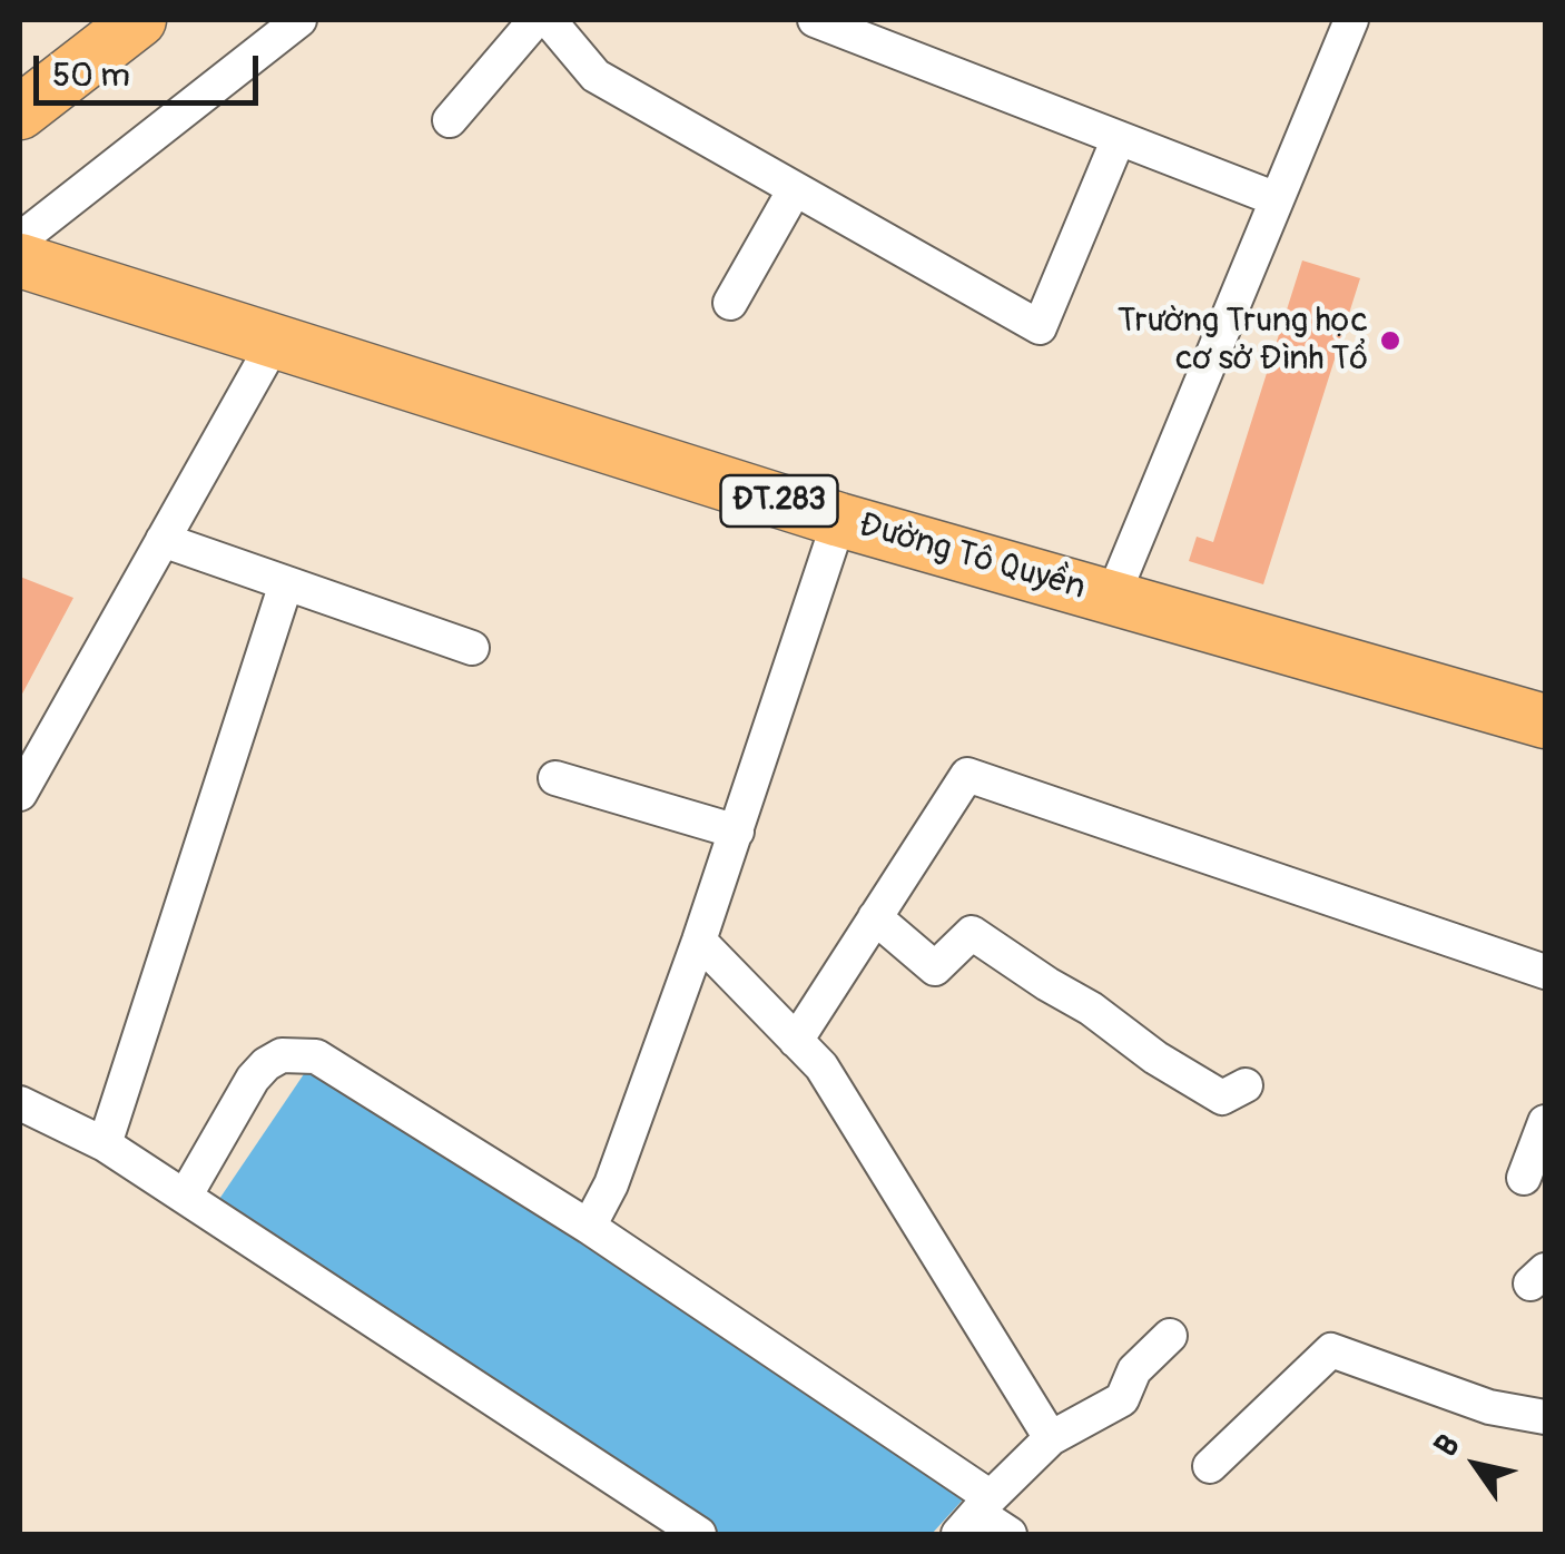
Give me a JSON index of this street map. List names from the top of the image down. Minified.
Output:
{"streets":{"main road":["ĐT.283","Đường Tô Quyền"]},"places":["Trường Trung học cơ sở Đình Tổ"],"scale_bar":"50 m","north":"top left"}
